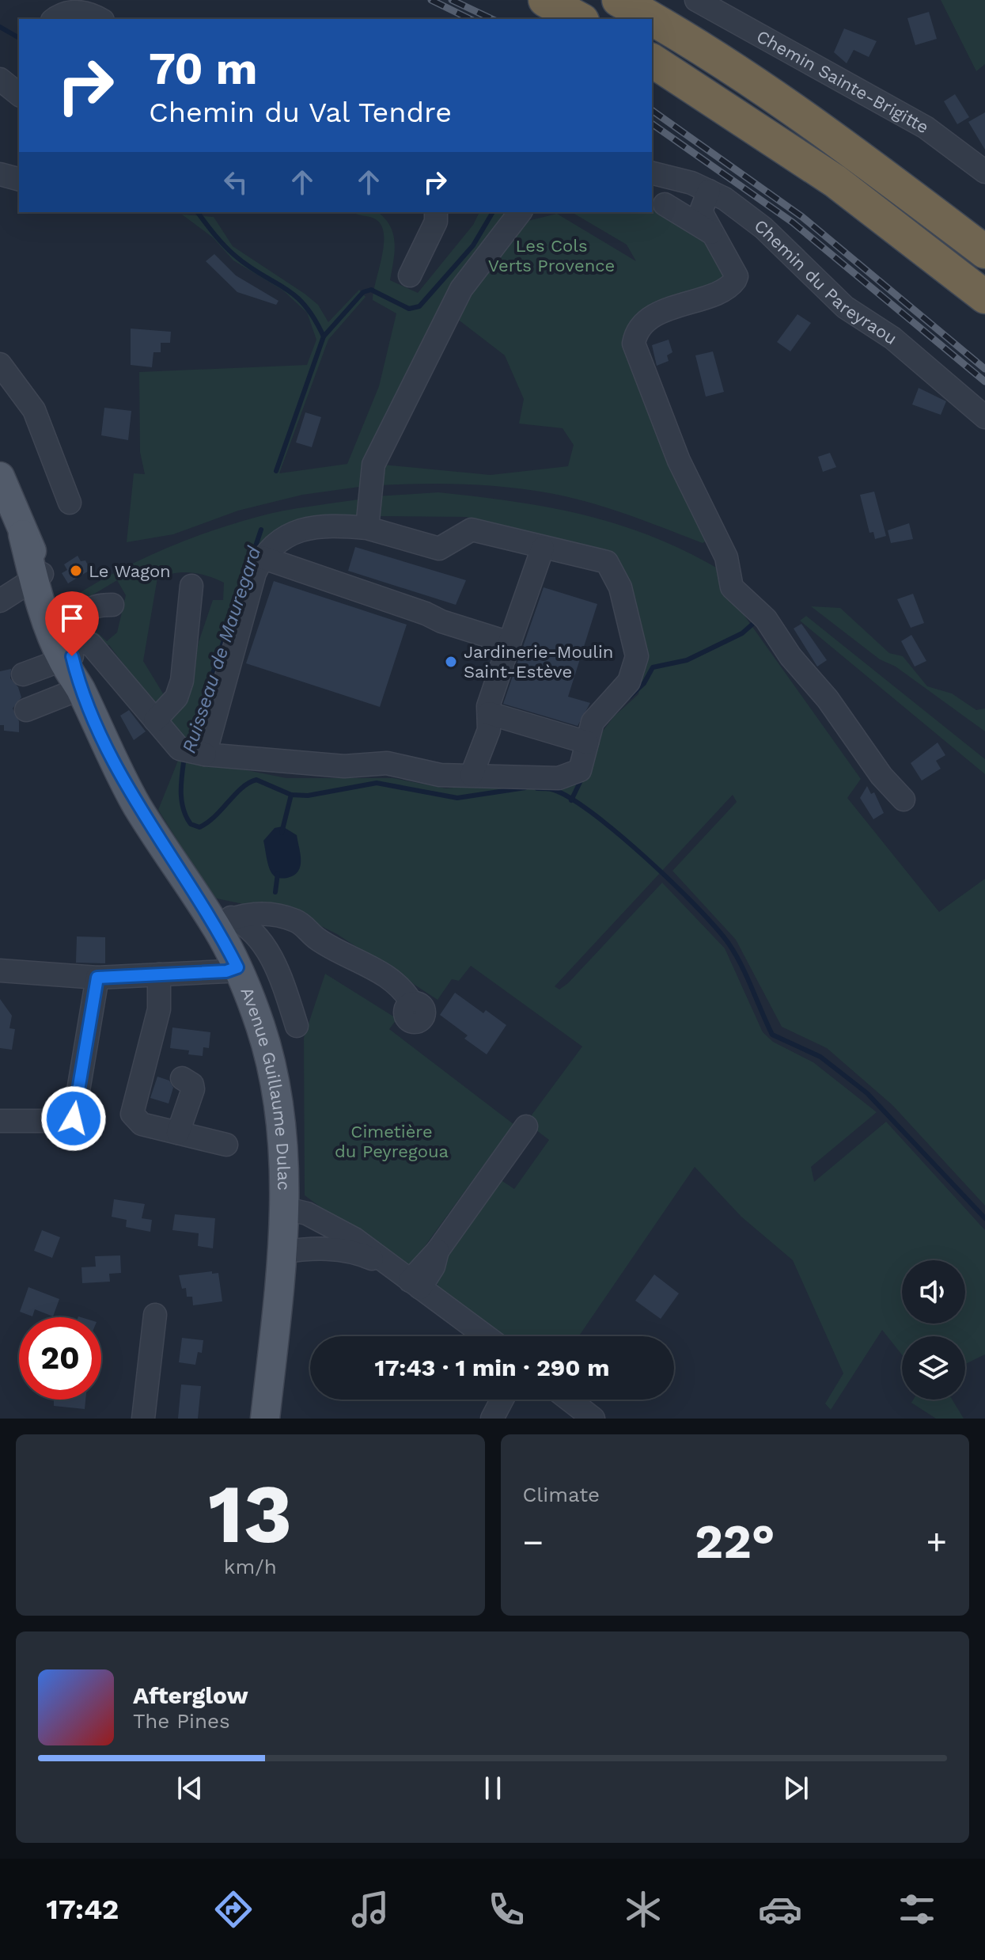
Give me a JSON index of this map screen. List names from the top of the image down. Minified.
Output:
{"streets":{"main road":["Avenue Guillaume Dulac"],"street":["Chemin Sainte-Brigitte","Chemin du Pareyraou"]},"water":["Ruisseau de Mauregard"],"parks":["Les Cols Verts Provence","Cimetière du Peyregoua"],"places":["Le Wagon","Jardinerie-Moulin Saint-Estève"],"page":{"turn":["70 m","Chemin du Val Tendre"],"limit":"20","trip":"17:43 · 1 min · 290 m","tile":[["13","km/h"],"Climate"],"heat":["−","22°","+"],"song":["Afterglow","The Pines"],"tabs":"17:42"}}
